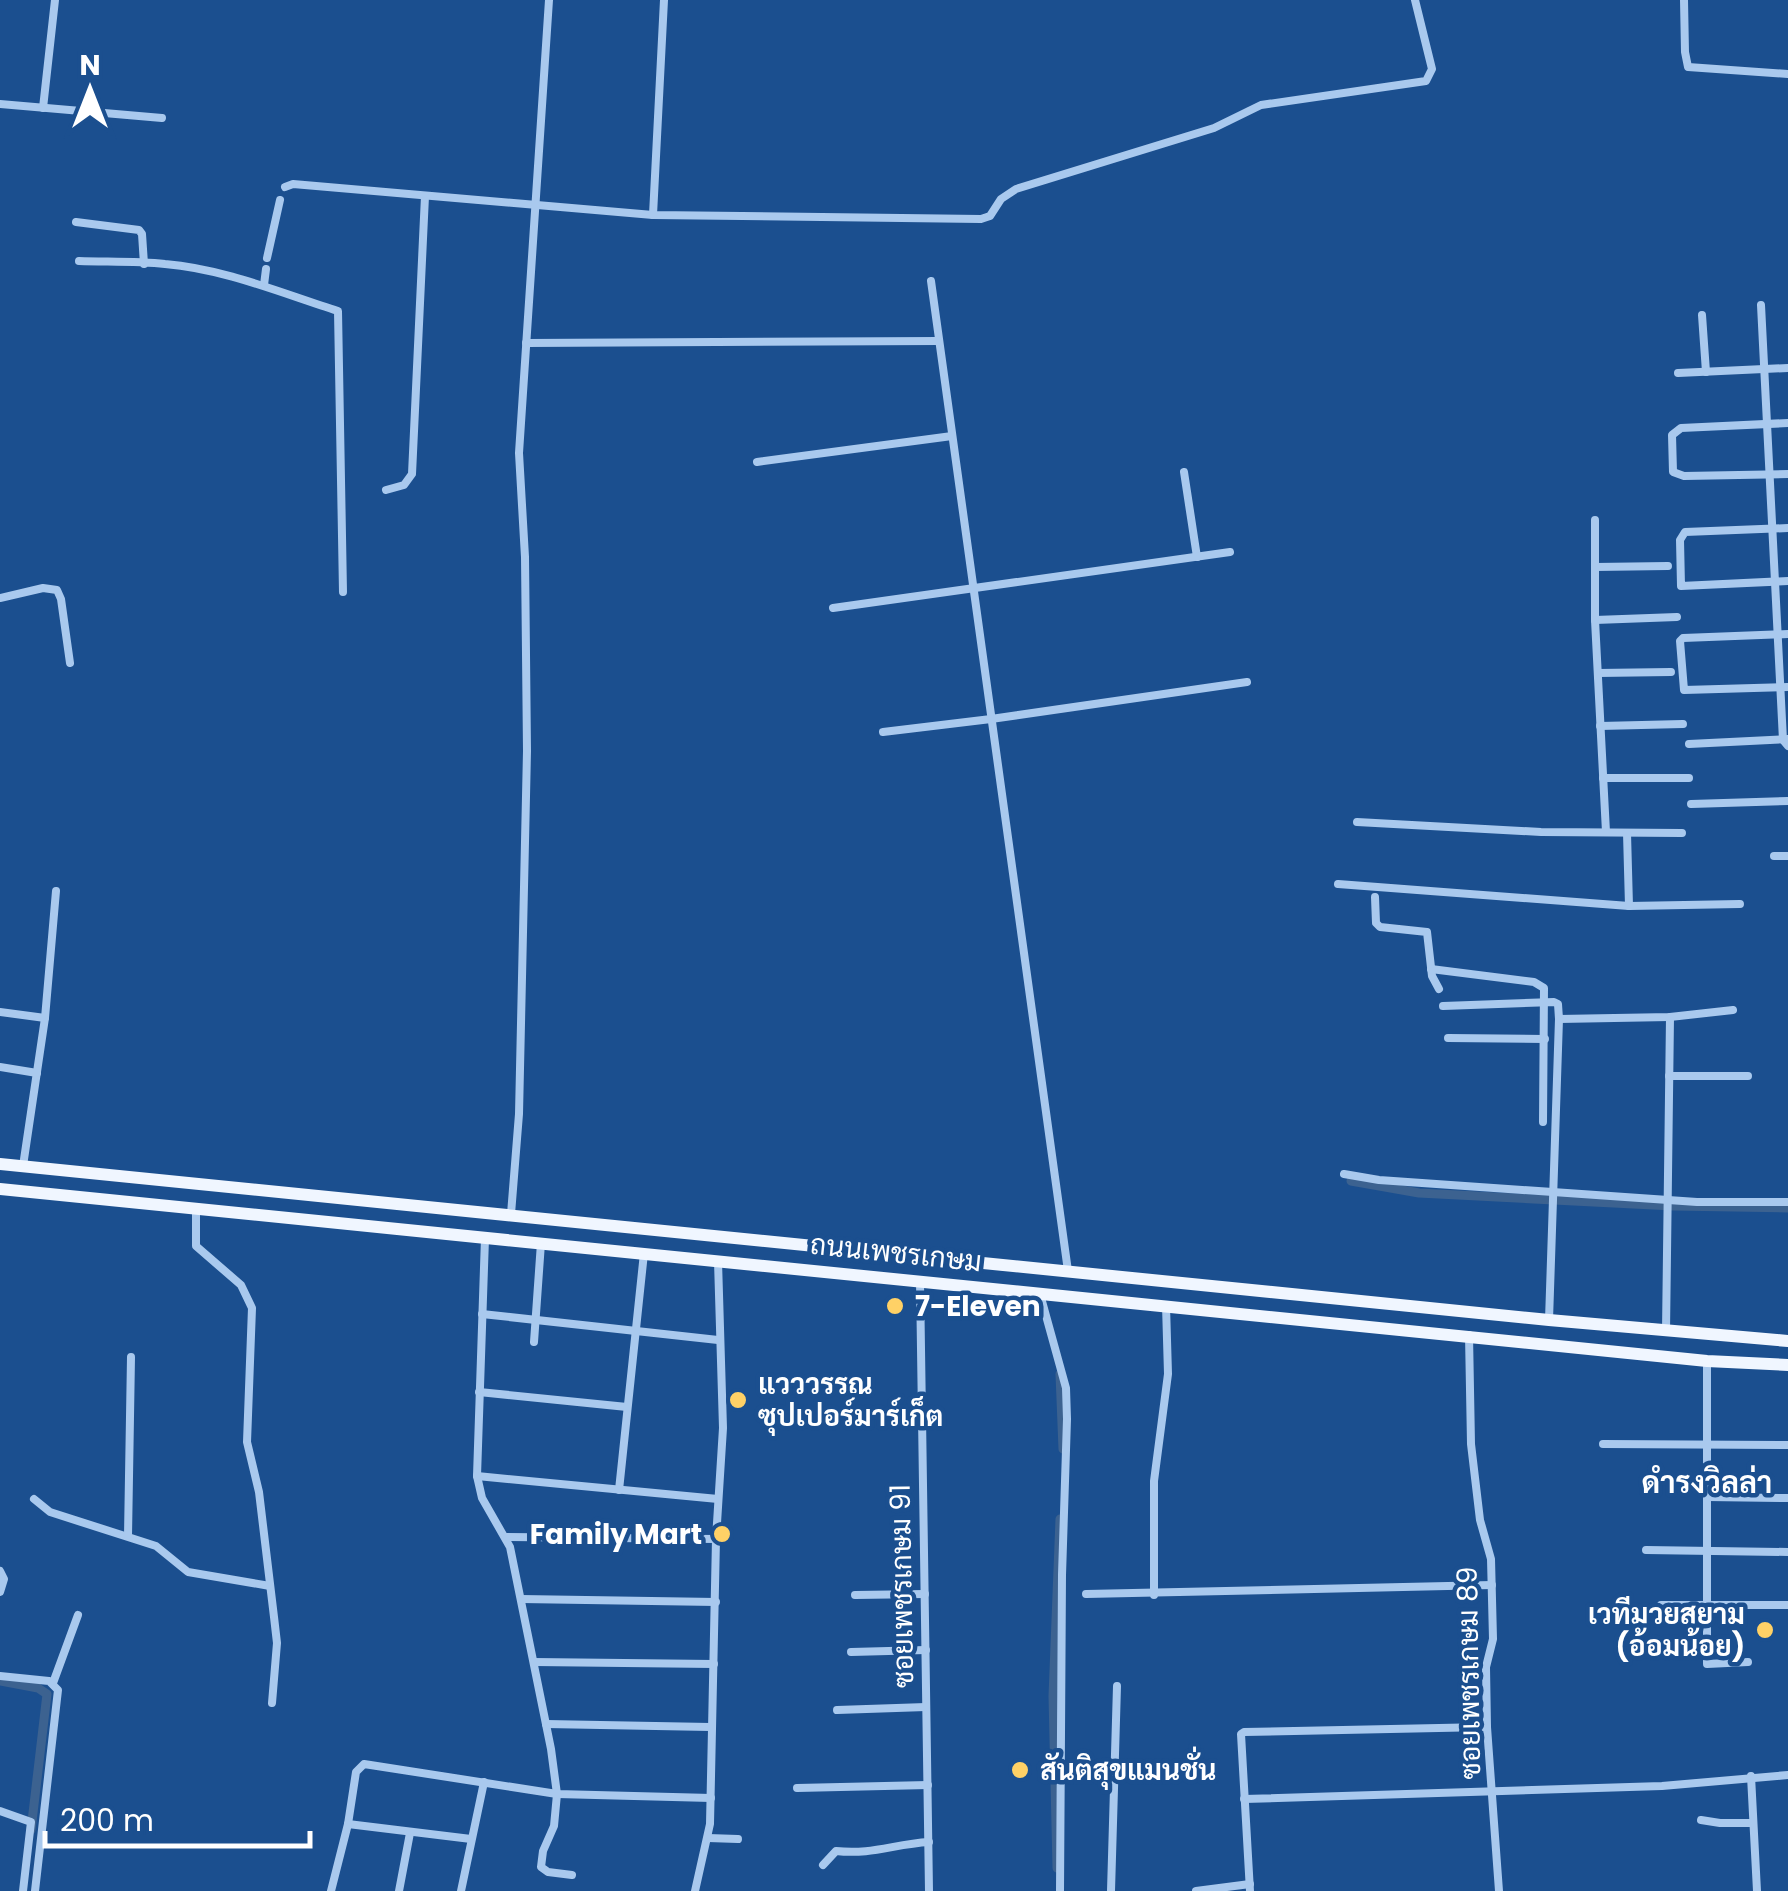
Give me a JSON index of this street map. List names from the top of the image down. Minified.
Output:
{"streets":{"main road":["ถนนเพชรเกษม"],"street":["ซอยเพชรเกษม 91","ซอยเพชรเกษม 89"]},"crossings":[["ถนนเพชรเกษม","ซอยเพชรเกษม 91"],["ถนนเพชรเกษม","ซอยเพชรเกษม 89"]],"districts":["ดำรงวิลล่า"],"places":["7-Eleven","แวววรรณ ซุปเปอร์มาร์เก็ต","Family Mart","เวทีมวยสยาม (อ้อมน้อย)","สันติสุขแมนชั่น"],"scale_bar":"200 m","north":"top"}
